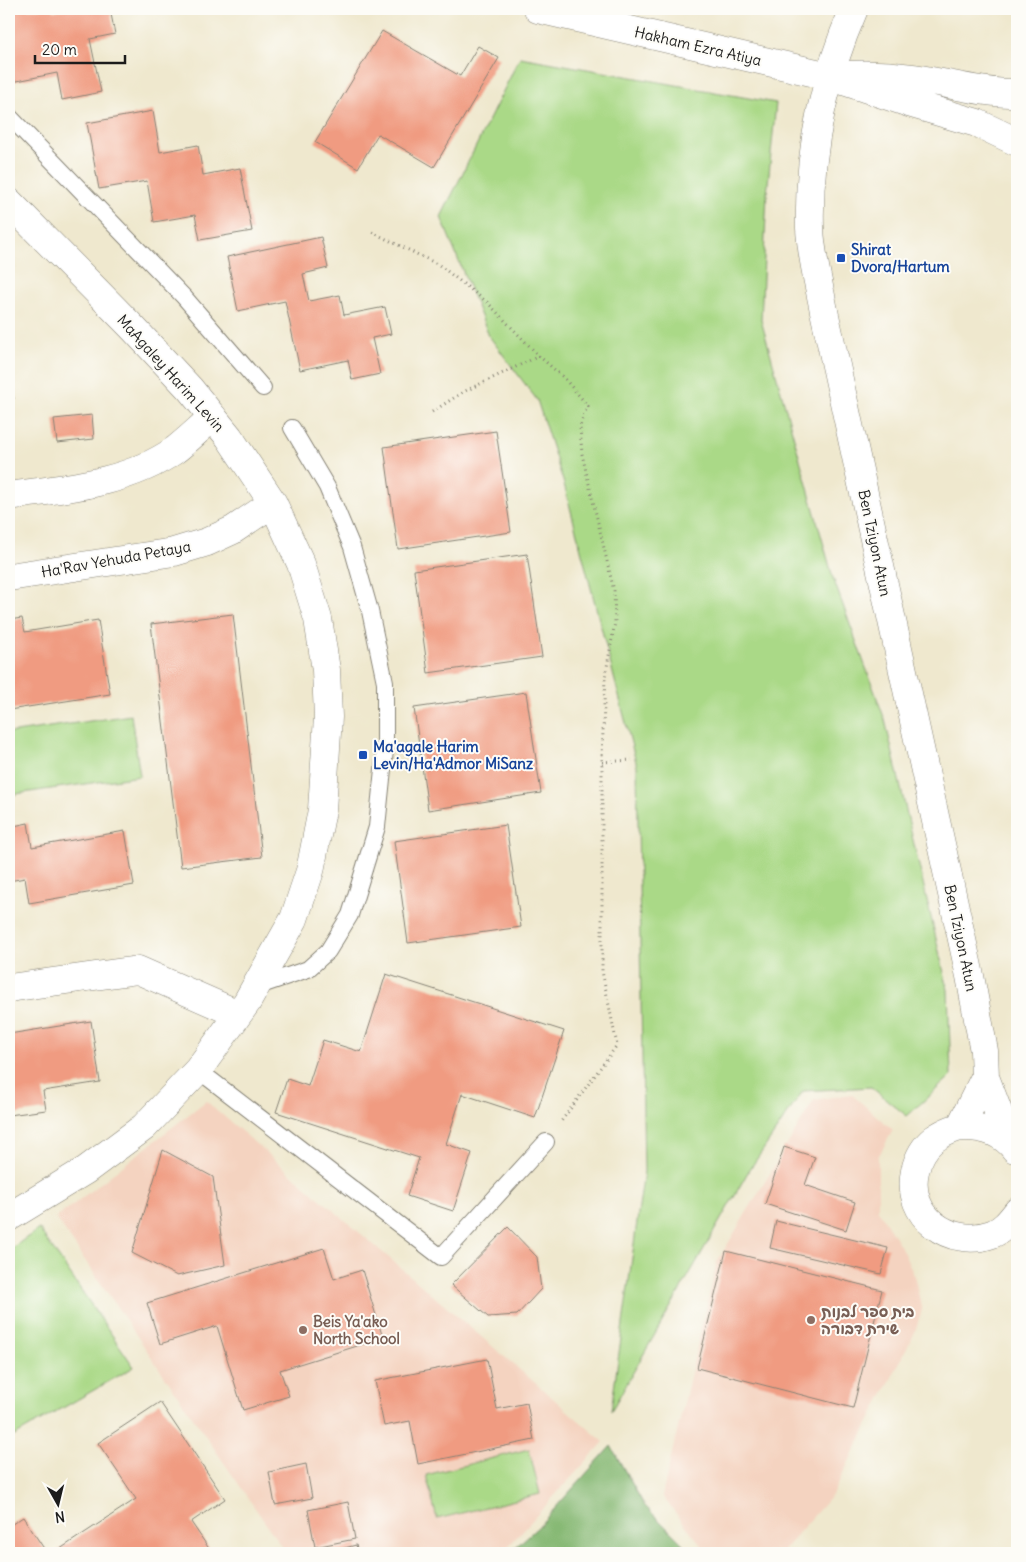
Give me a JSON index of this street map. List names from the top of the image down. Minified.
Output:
{"streets":{"street":["Hakham Ezra Atiya","MaAgaley Harim Levin","Ben Tziyon Atun","Ha'Rav Yehuda Petaya"]},"crossings":[["Hakham Ezra Atiya","Ben Tziyon Atun"],["MaAgaley Harim Levin","Ha'Rav Yehuda Petaya"]],"places":{"transit":["Shirat Dvora/Hartum","Ma'agale Harim Levin/Ha'Admor MiSanz"],"other":["בית ספר לבנות שירת דבורה","Beis Ya'ako North School"]},"scale_bar":"20 m","north":"bottom"}
